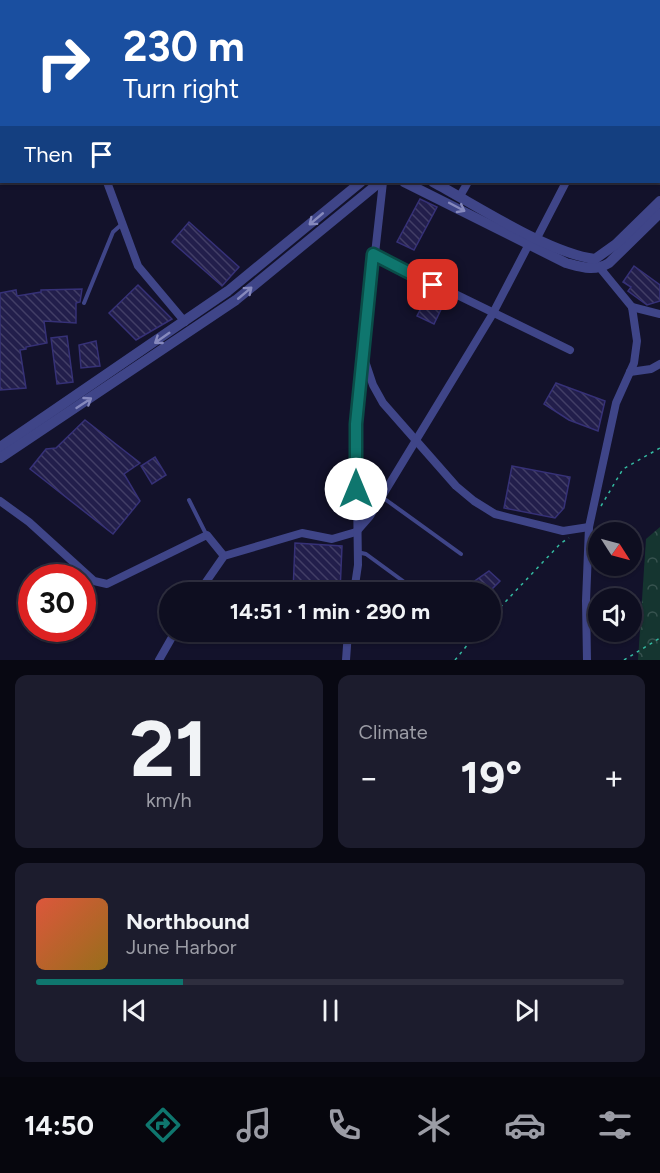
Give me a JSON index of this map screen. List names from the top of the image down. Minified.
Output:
{"north":"bottom right","page":{"turn":["230 m","Turn right"],"then":"Then","limit":"30","trip":"14:51 · 1 min · 290 m","tile":[["21","km/h"],"Climate"],"heat":["−","19°","+"],"song":["Northbound","June Harbor"],"tabs":"14:50"}}
